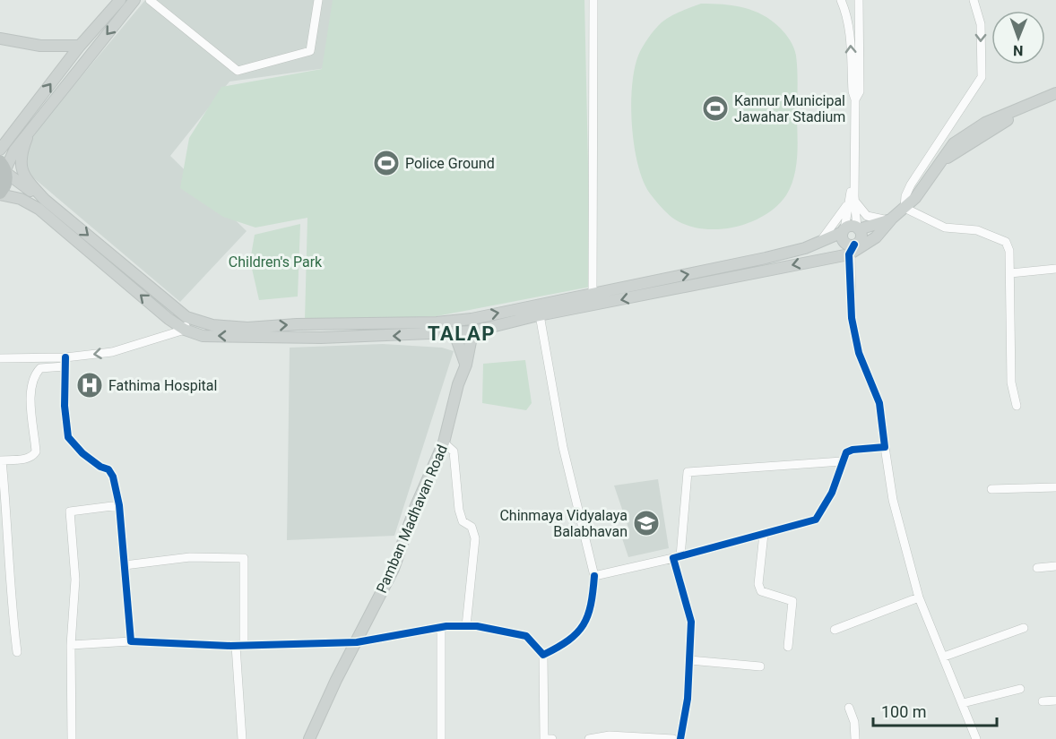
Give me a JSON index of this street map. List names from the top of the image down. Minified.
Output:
{"streets":{"main road":["Pamban Madhavan Road"]},"districts":["TALAP"],"parks":["Children's Park"],"places":{"sports":["Kannur Municipal Jawahar Stadium","Police Ground"],"hospital":["Fathima Hospital"],"school or university":["Chinmaya Vidyalaya Balabhavan"]},"scale_bar":"100 m","north":"bottom"}
